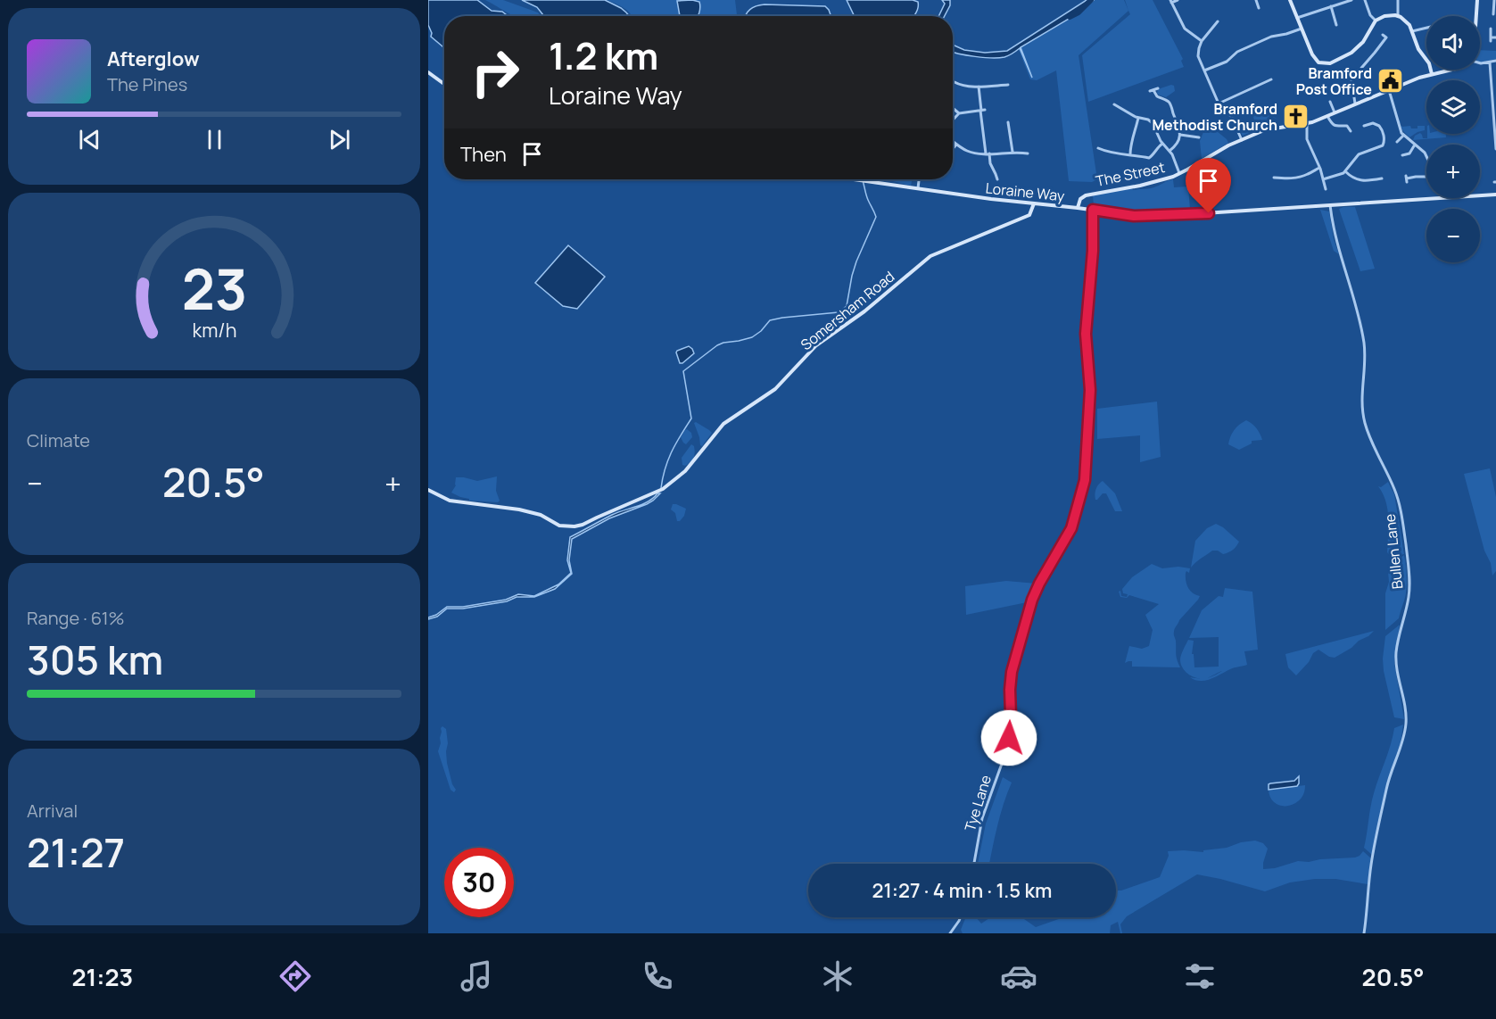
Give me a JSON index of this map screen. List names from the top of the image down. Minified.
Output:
{"streets":{"main road":["The Street","Loraine Way","Somersham Road"],"street":["Bullen Lane","Tye Lane"]},"crossings":[["The Street","Loraine Way"],["Loraine Way","Somersham Road"],["Loraine Way","Bullen Lane"],["Loraine Way","Tye Lane"]],"places":{"public building":["Bramford Post Office"],"church":["Bramford Methodist Church"]},"page":{"map_buttons":["+","−"],"turn":["1.2 km","Loraine Way"],"song":["Afterglow","The Pines"],"then":"Then","tile":["Climate",["Range · 61%","305 km"],["Arrival","21:27"]],"heat":["−","20.5°","+"],"limit":"30","trip":"21:27 · 4 min · 1.5 km","tabs":["21:23","20.5°"],"gauge":["23","km/h"]}}
